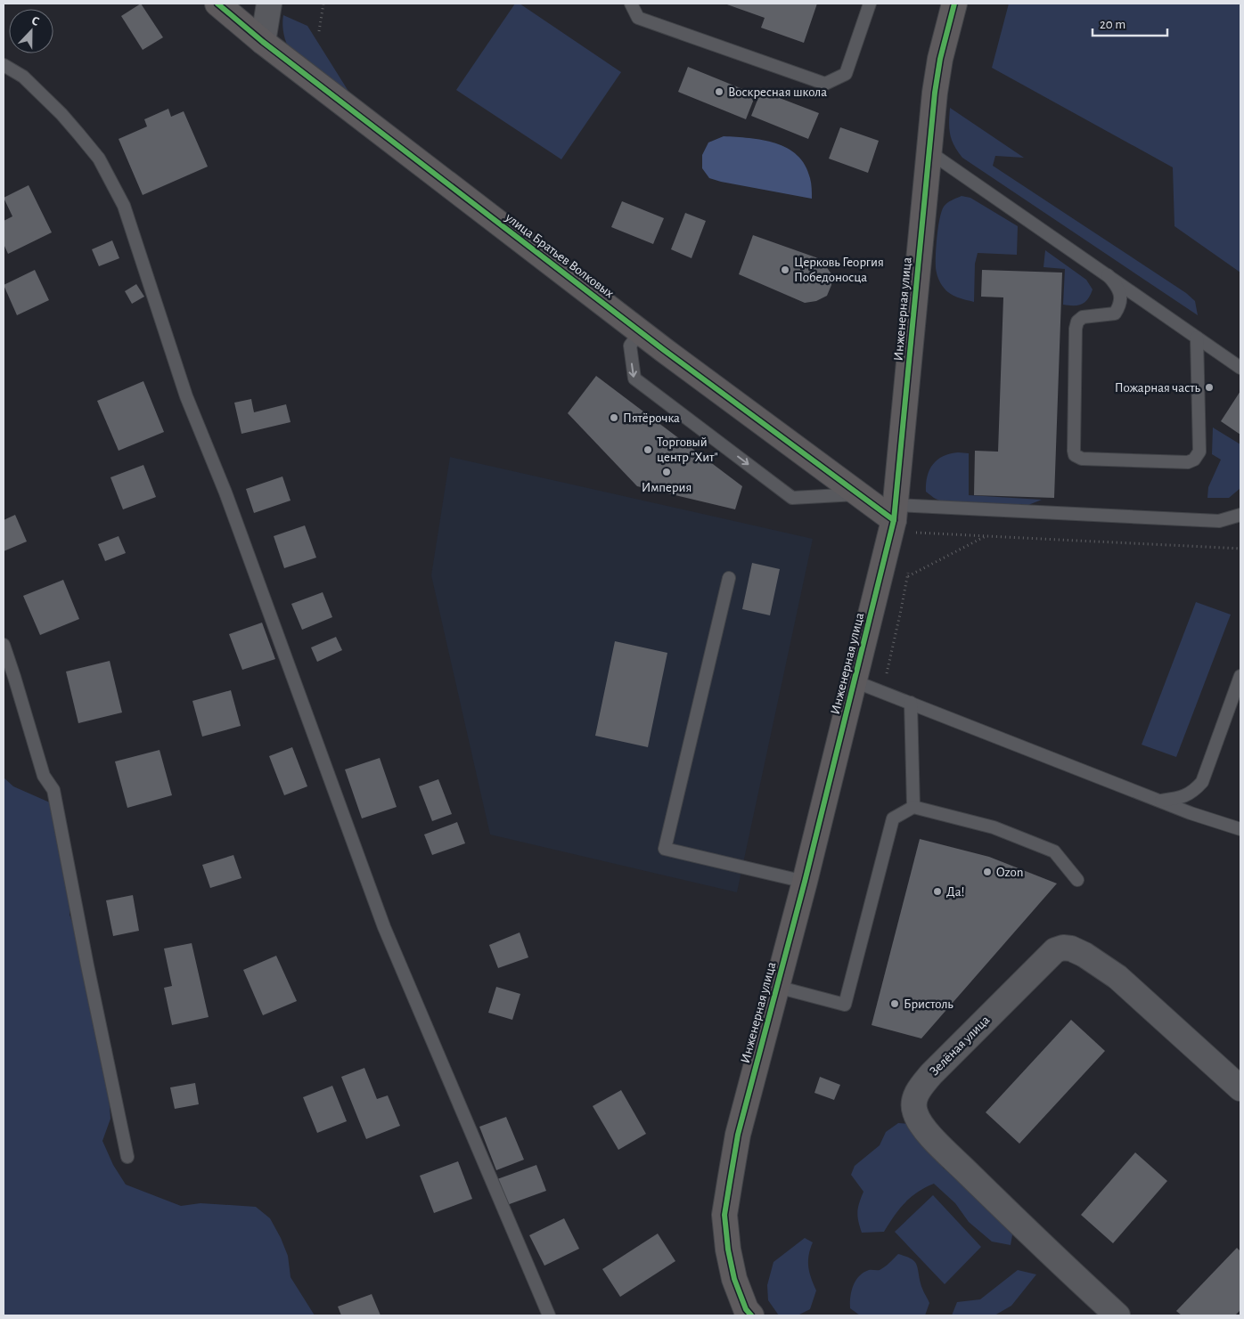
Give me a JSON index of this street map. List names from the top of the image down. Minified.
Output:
{"streets":{"street":["улица Братьев Волковых","Инженерная улица","Зелёная улица"]},"crossings":[["улица Братьев Волковых","Инженерная улица"]],"places":["Воскресная школа","Церковь Георгия Победоносца","Пожарная часть","Пятёрочка","Торговый центр \"Хит\"","Империя","Ozon","Да!","Бристоль"],"scale_bar":"20 m","north":"top"}
